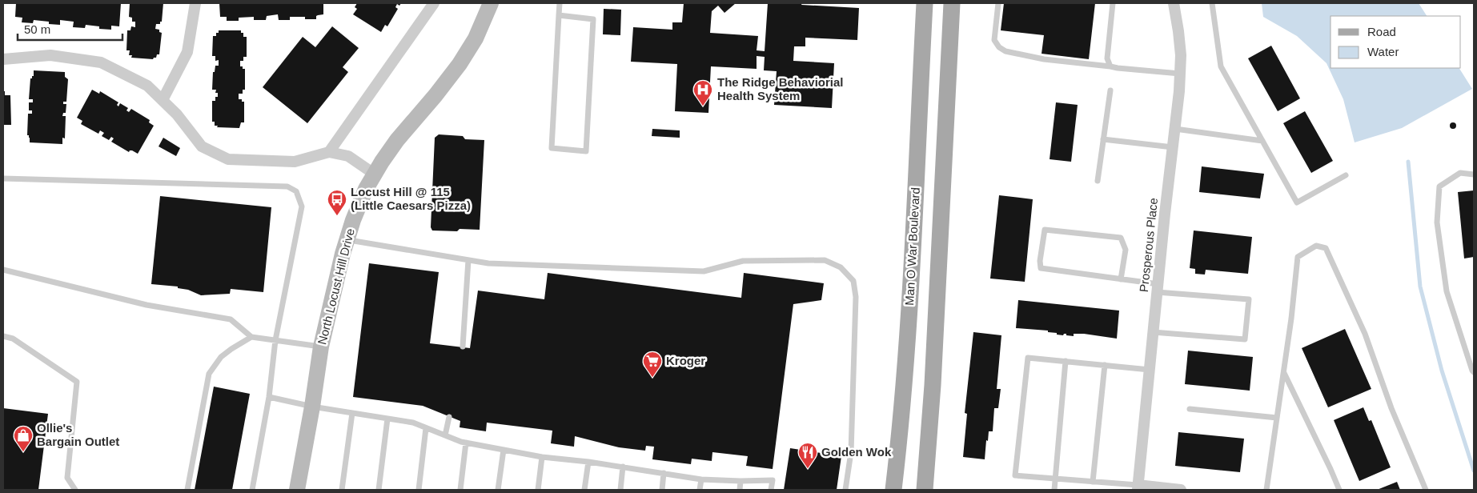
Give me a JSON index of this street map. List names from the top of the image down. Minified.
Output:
{"streets":{"main road":["Man O War Boulevard"],"street":["Prosperous Place","North Locust Hill Drive"]},"places":{"hospital":["The Ridge Behaviorial Health System"],"bus stop":["Locust Hill @ 115 (Little Caesars Pizza)"],"supermarket":["Kroger"],"shop":["Ollie's Bargain Outlet"],"restaurant":["Golden Wok"]},"legend":["Road","Water"],"scale_bar":"50 m"}
